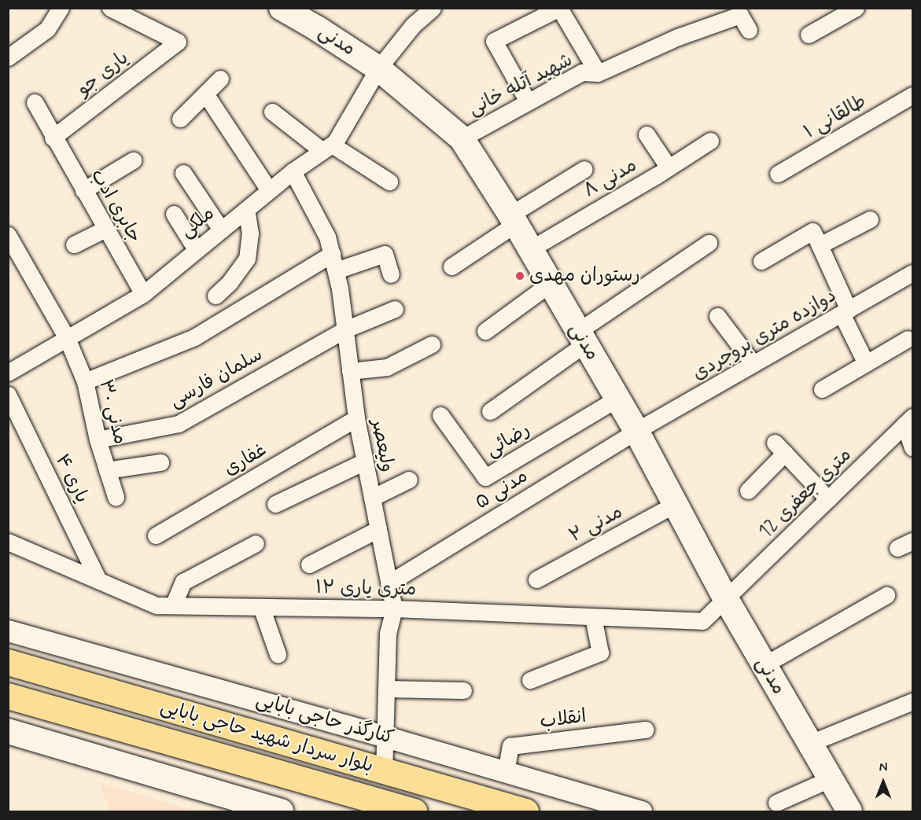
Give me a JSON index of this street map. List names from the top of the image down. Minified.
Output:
{"streets":{"highway":["بلوار سردار شهید حاجی بابایی"],"main road":["مدنی"],"street":["یاری جو","شهید آتله خانی","طالقانی ۱","مدنی ۸","جابری ادب","ملکی","دوازده متری بروجردی","سلمان فارسی","مدنی ۳۰","رضائی","ولیعصر","غفاری","یاری ۴","مدنی ۵","12 متری جعفری","مدنی ۲","۱۲ متری یاری","کنارگذر حاجی بابایی","انقلاب"]},"crossings":[["مدنی","شهید آتله خانی"],["مدنی","مدنی ۸"],["مدنی","ملکی"],["مدنی","دوازده متری بروجردی"],["مدنی","رضائی"],["مدنی","مدنی ۵"],["مدنی","12 متری جعفری"],["مدنی","مدنی ۲"],["مدنی","۱۲ متری یاری"],["یاری جو","جابری ادب"],["جابری ادب","ملکی"],["ملکی","مدنی ۳۰"],["ملکی","ولیعصر"],["دوازده متری بروجردی","مدنی ۵"],["سلمان فارسی","مدنی ۳۰"],["سلمان فارسی","ولیعصر"],["ولیعصر","غفاری"],["ولیعصر","مدنی ۵"],["ولیعصر","۱۲ متری یاری"],["ولیعصر","کنارگذر حاجی بابایی"],["ولیعصر","بلوار سردار شهید حاجی بابایی"],["یاری ۴","۱۲ متری یاری"],["12 متری جعفری","۱۲ متری یاری"],["کنارگذر حاجی بابایی","انقلاب"]],"places":["رستوران مهدی"],"north":"top"}
